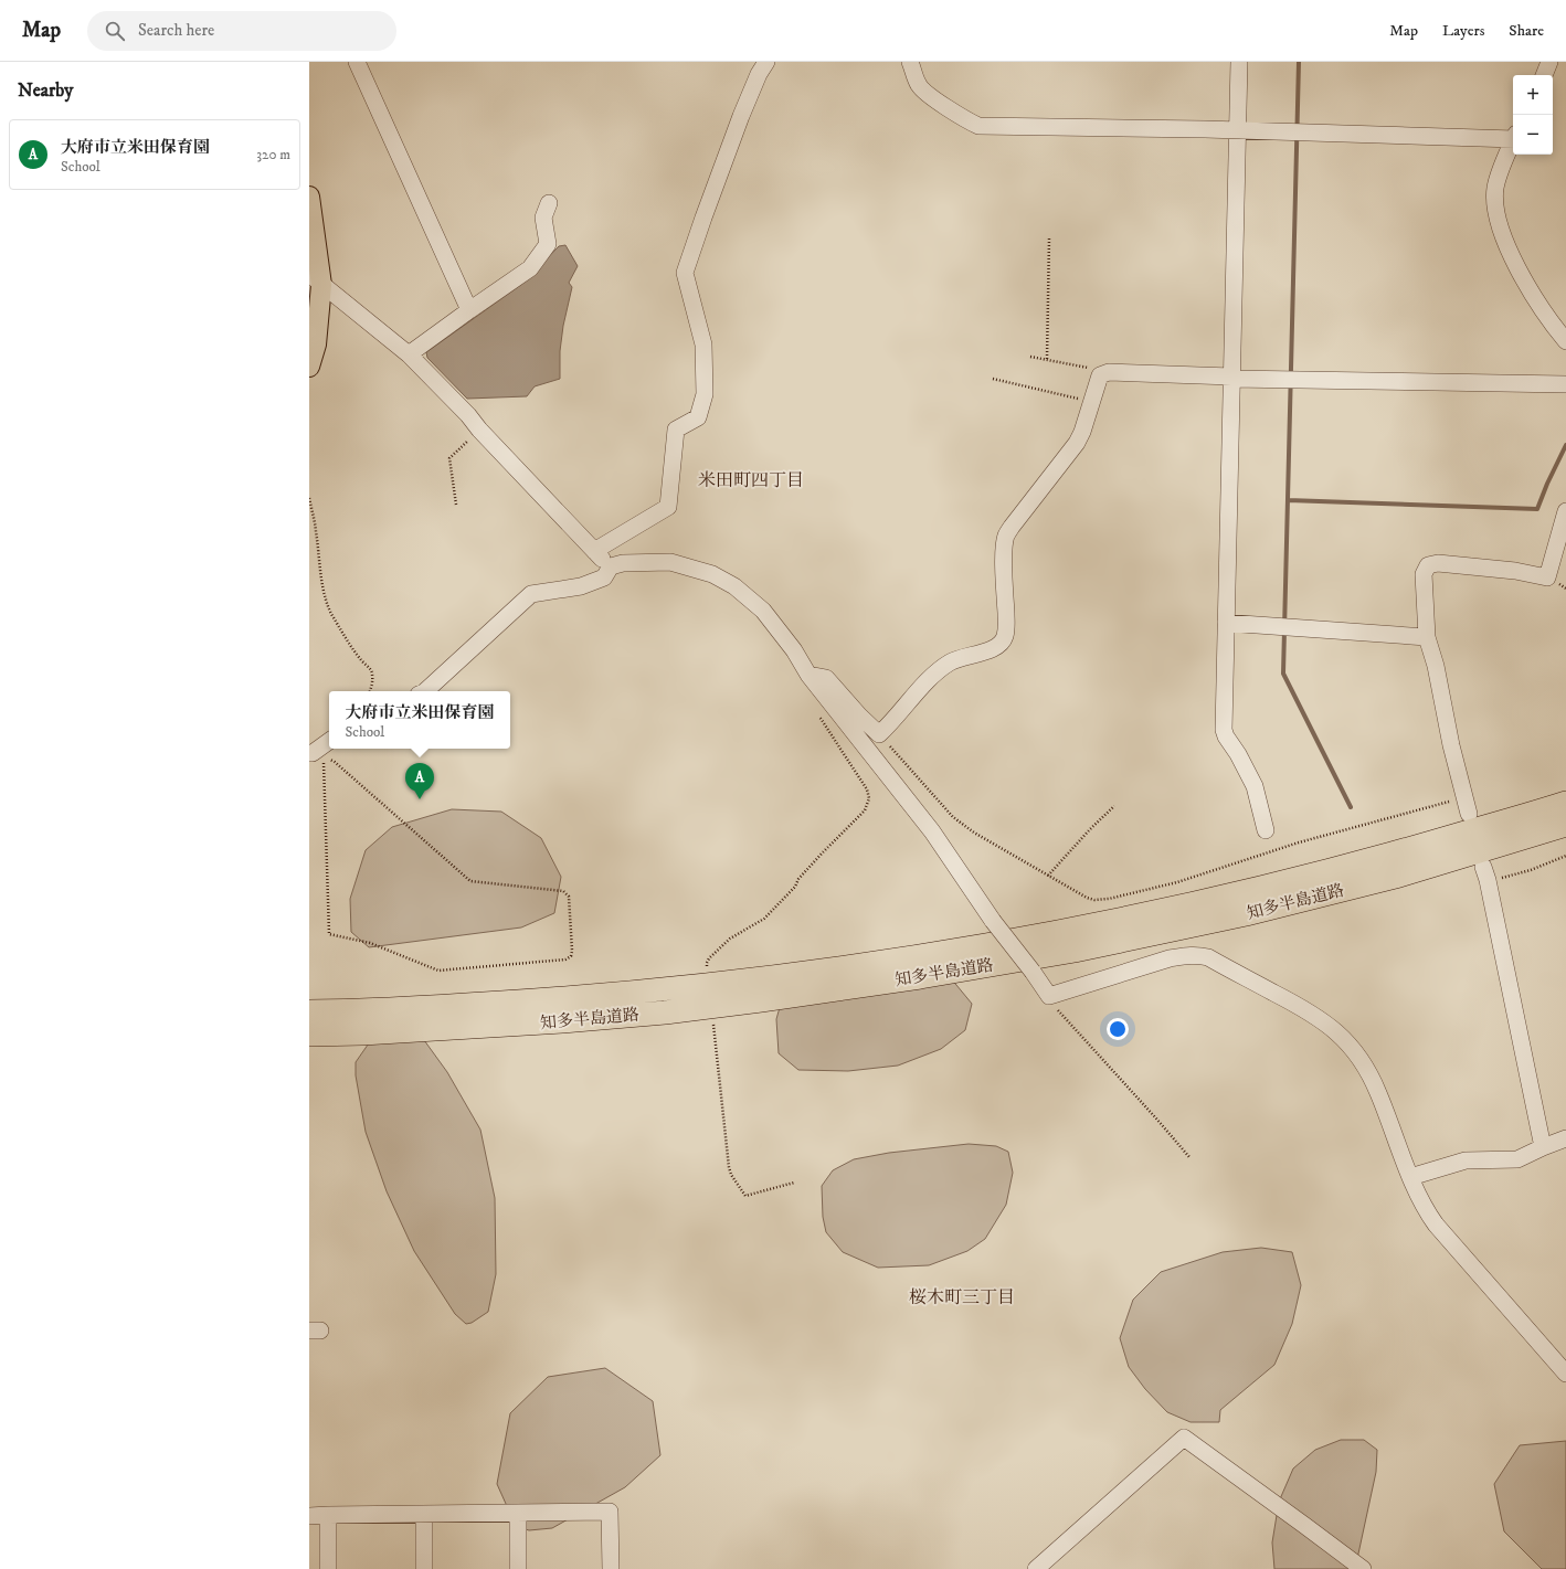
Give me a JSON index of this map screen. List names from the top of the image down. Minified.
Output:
{"streets":{"highway":["知多半島道路"]},"districts":["米田町四丁目","桜木町三丁目"],"page":{"header":"Map","search":"Search here","nav":["Map","Layers","Share"],"heading":"Nearby","map_buttons":["+","−"],"list":[{"mark":"A","name":"大府市立米田保育園","note":"School","value":"320 m"}],"popup":["大府市立米田保育園","School"],"pins":"A"}}
